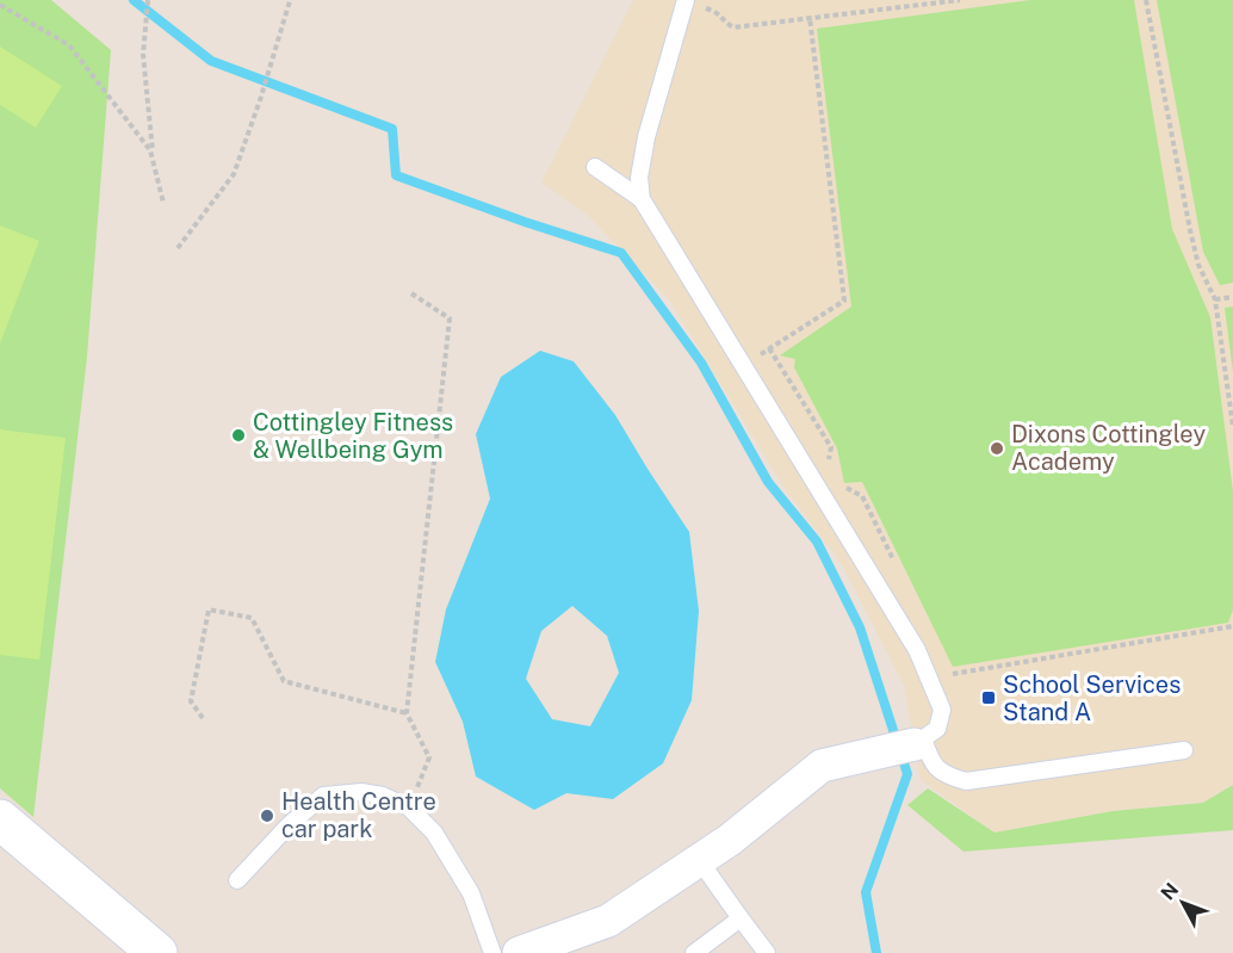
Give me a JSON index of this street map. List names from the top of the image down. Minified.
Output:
{"places":{"other":["Cottingley Fitness & Wellbeing Gym","Dixons Cottingley Academy","Health Centre car park"],"transit":["School Services Stand A"]},"north":"top left"}
